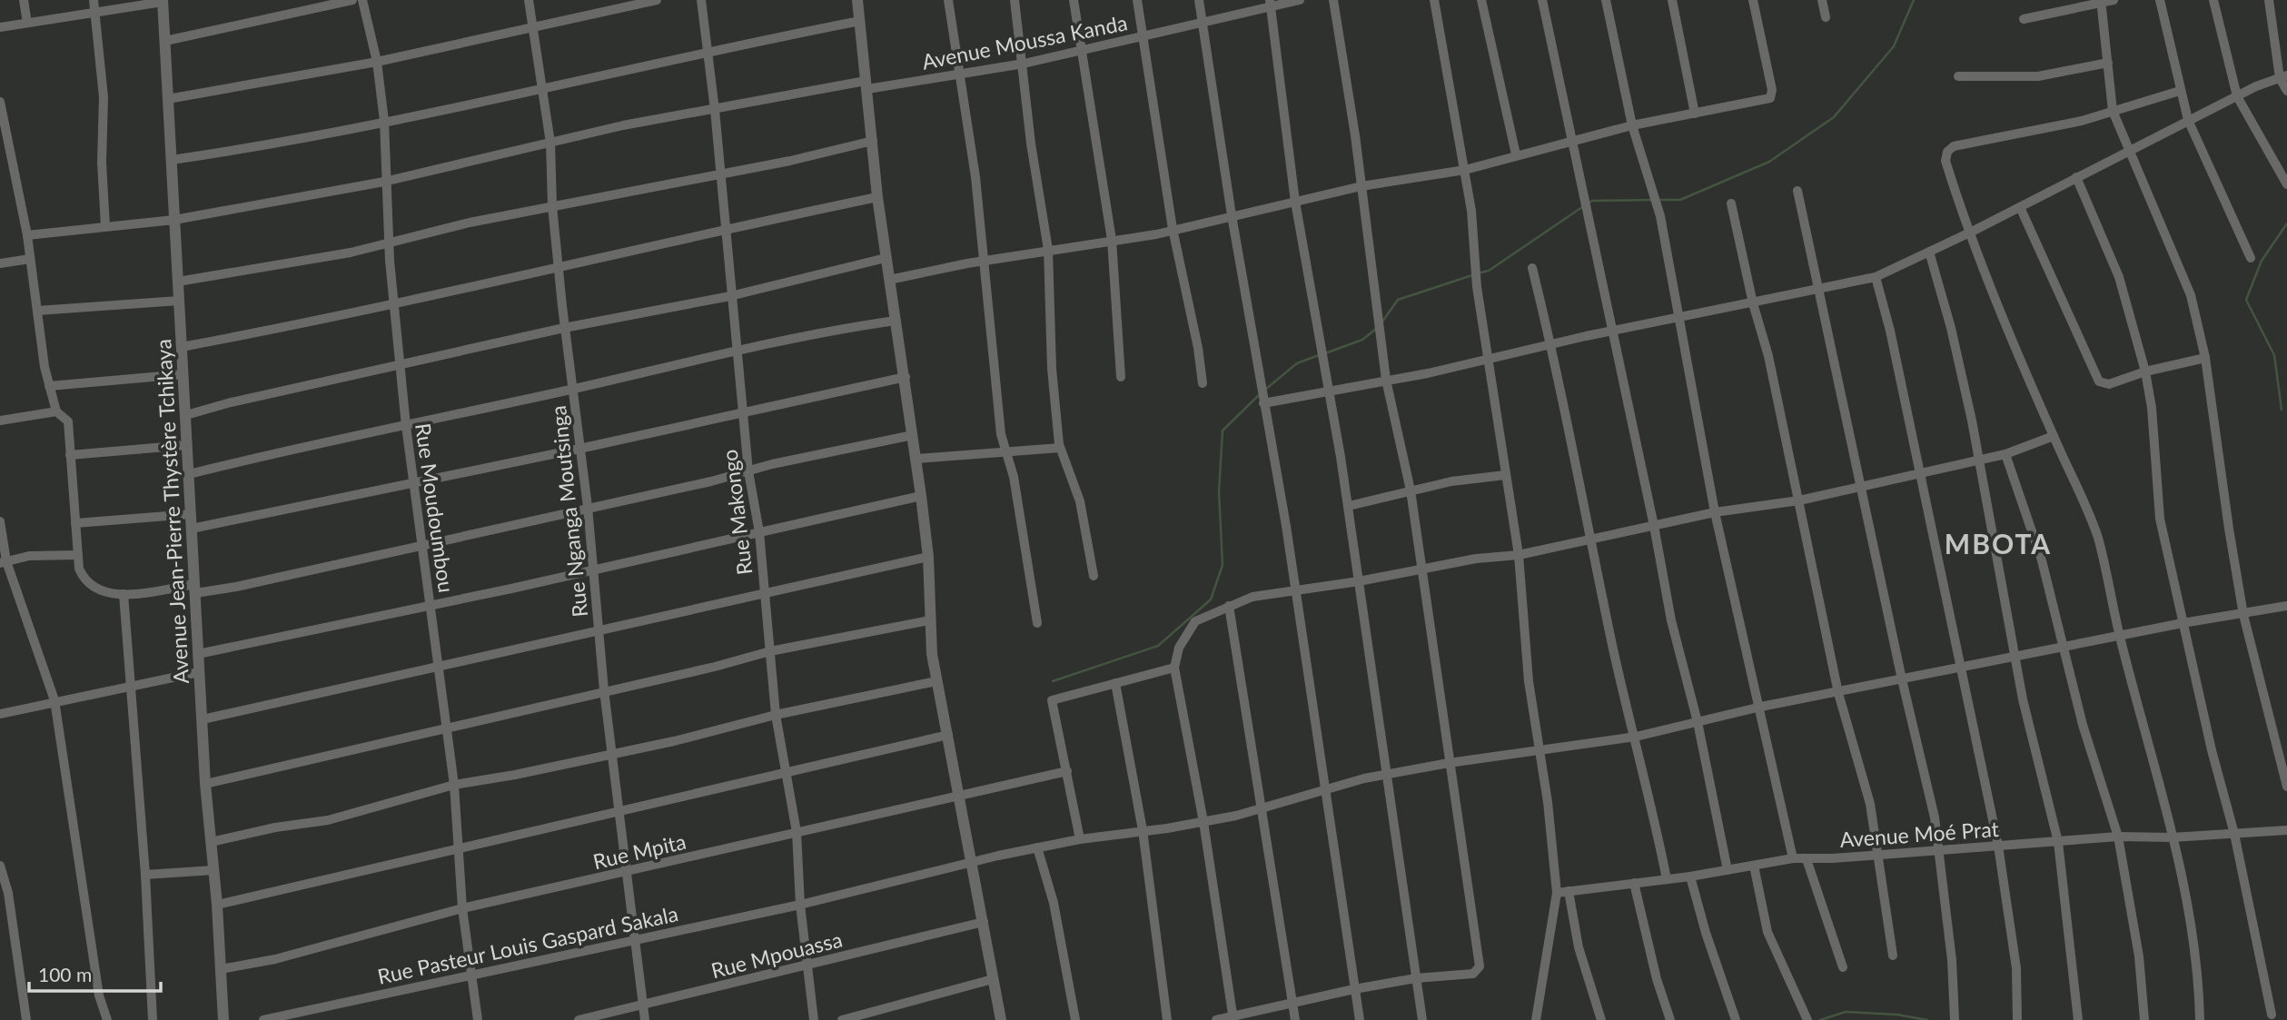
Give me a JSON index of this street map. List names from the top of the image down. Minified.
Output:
{"streets":{"street":["Avenue Moussa Kanda","Rue Moudoumbou","Avenue Jean-Pierre Thystère Tchikaya","Rue Nganga Moutsinga","Rue Makongo","Avenue Moé Prat","Rue Mpita","Rue Pasteur Louis Gaspard Sakala","Rue Mpouassa"]},"crossings":[["Avenue Moussa Kanda","Rue Moudoumbou"],["Avenue Moussa Kanda","Avenue Jean-Pierre Thystère Tchikaya"],["Avenue Moussa Kanda","Rue Nganga Moutsinga"],["Avenue Moussa Kanda","Rue Makongo"],["Rue Moudoumbou","Rue Mpita"],["Rue Moudoumbou","Rue Pasteur Louis Gaspard Sakala"],["Avenue Jean-Pierre Thystère Tchikaya","Rue Mpita"],["Rue Nganga Moutsinga","Rue Mpita"],["Rue Nganga Moutsinga","Rue Pasteur Louis Gaspard Sakala"],["Rue Nganga Moutsinga","Rue Mpouassa"],["Rue Makongo","Rue Mpita"],["Rue Makongo","Rue Pasteur Louis Gaspard Sakala"],["Rue Makongo","Rue Mpouassa"]],"districts":["MBOTA"],"scale_bar":"100 m"}
